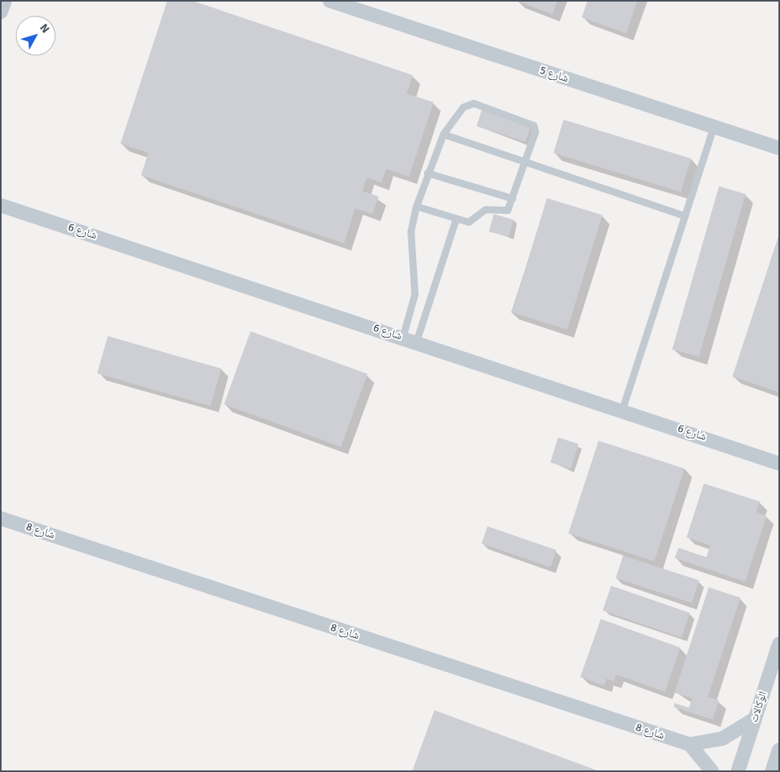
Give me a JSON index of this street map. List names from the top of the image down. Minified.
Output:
{"streets":{"street":["شارع 5","شارع 6","شارع 8","الوكالات"]},"crossings":[["شارع 8","الوكالات"]],"north":"top right"}
